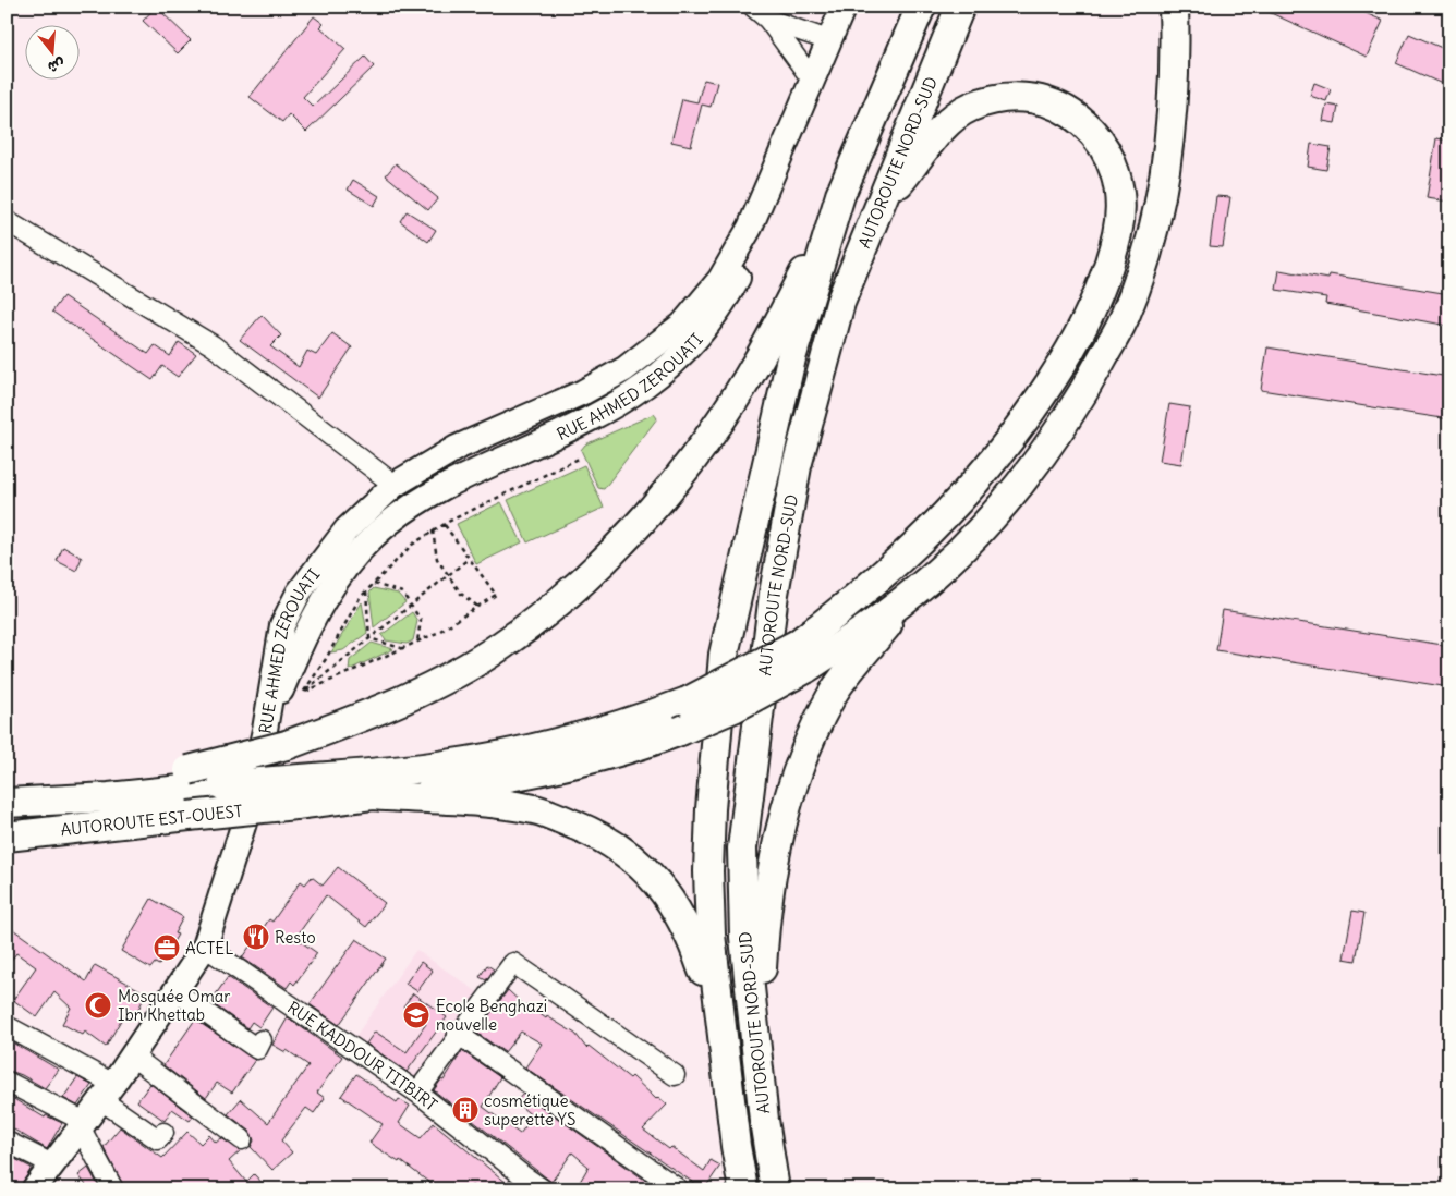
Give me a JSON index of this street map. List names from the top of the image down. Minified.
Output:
{"streets":{"highway":["AUTOROUTE NORD-SUD","AUTOROUTE EST-OUEST"],"main road":["RUE AHMED ZEROUATI"],"street":["RUE KADDOUR TITBIRT"]},"places":{"restaurant":["Resto"],"office":["ACTEL"],"mosque":["Mosquée Omar Ibn Khettab"],"school or university":["Ecole Benghazi nouvelle"],"building":["cosmétique superette YS"]},"north":"bottom"}
